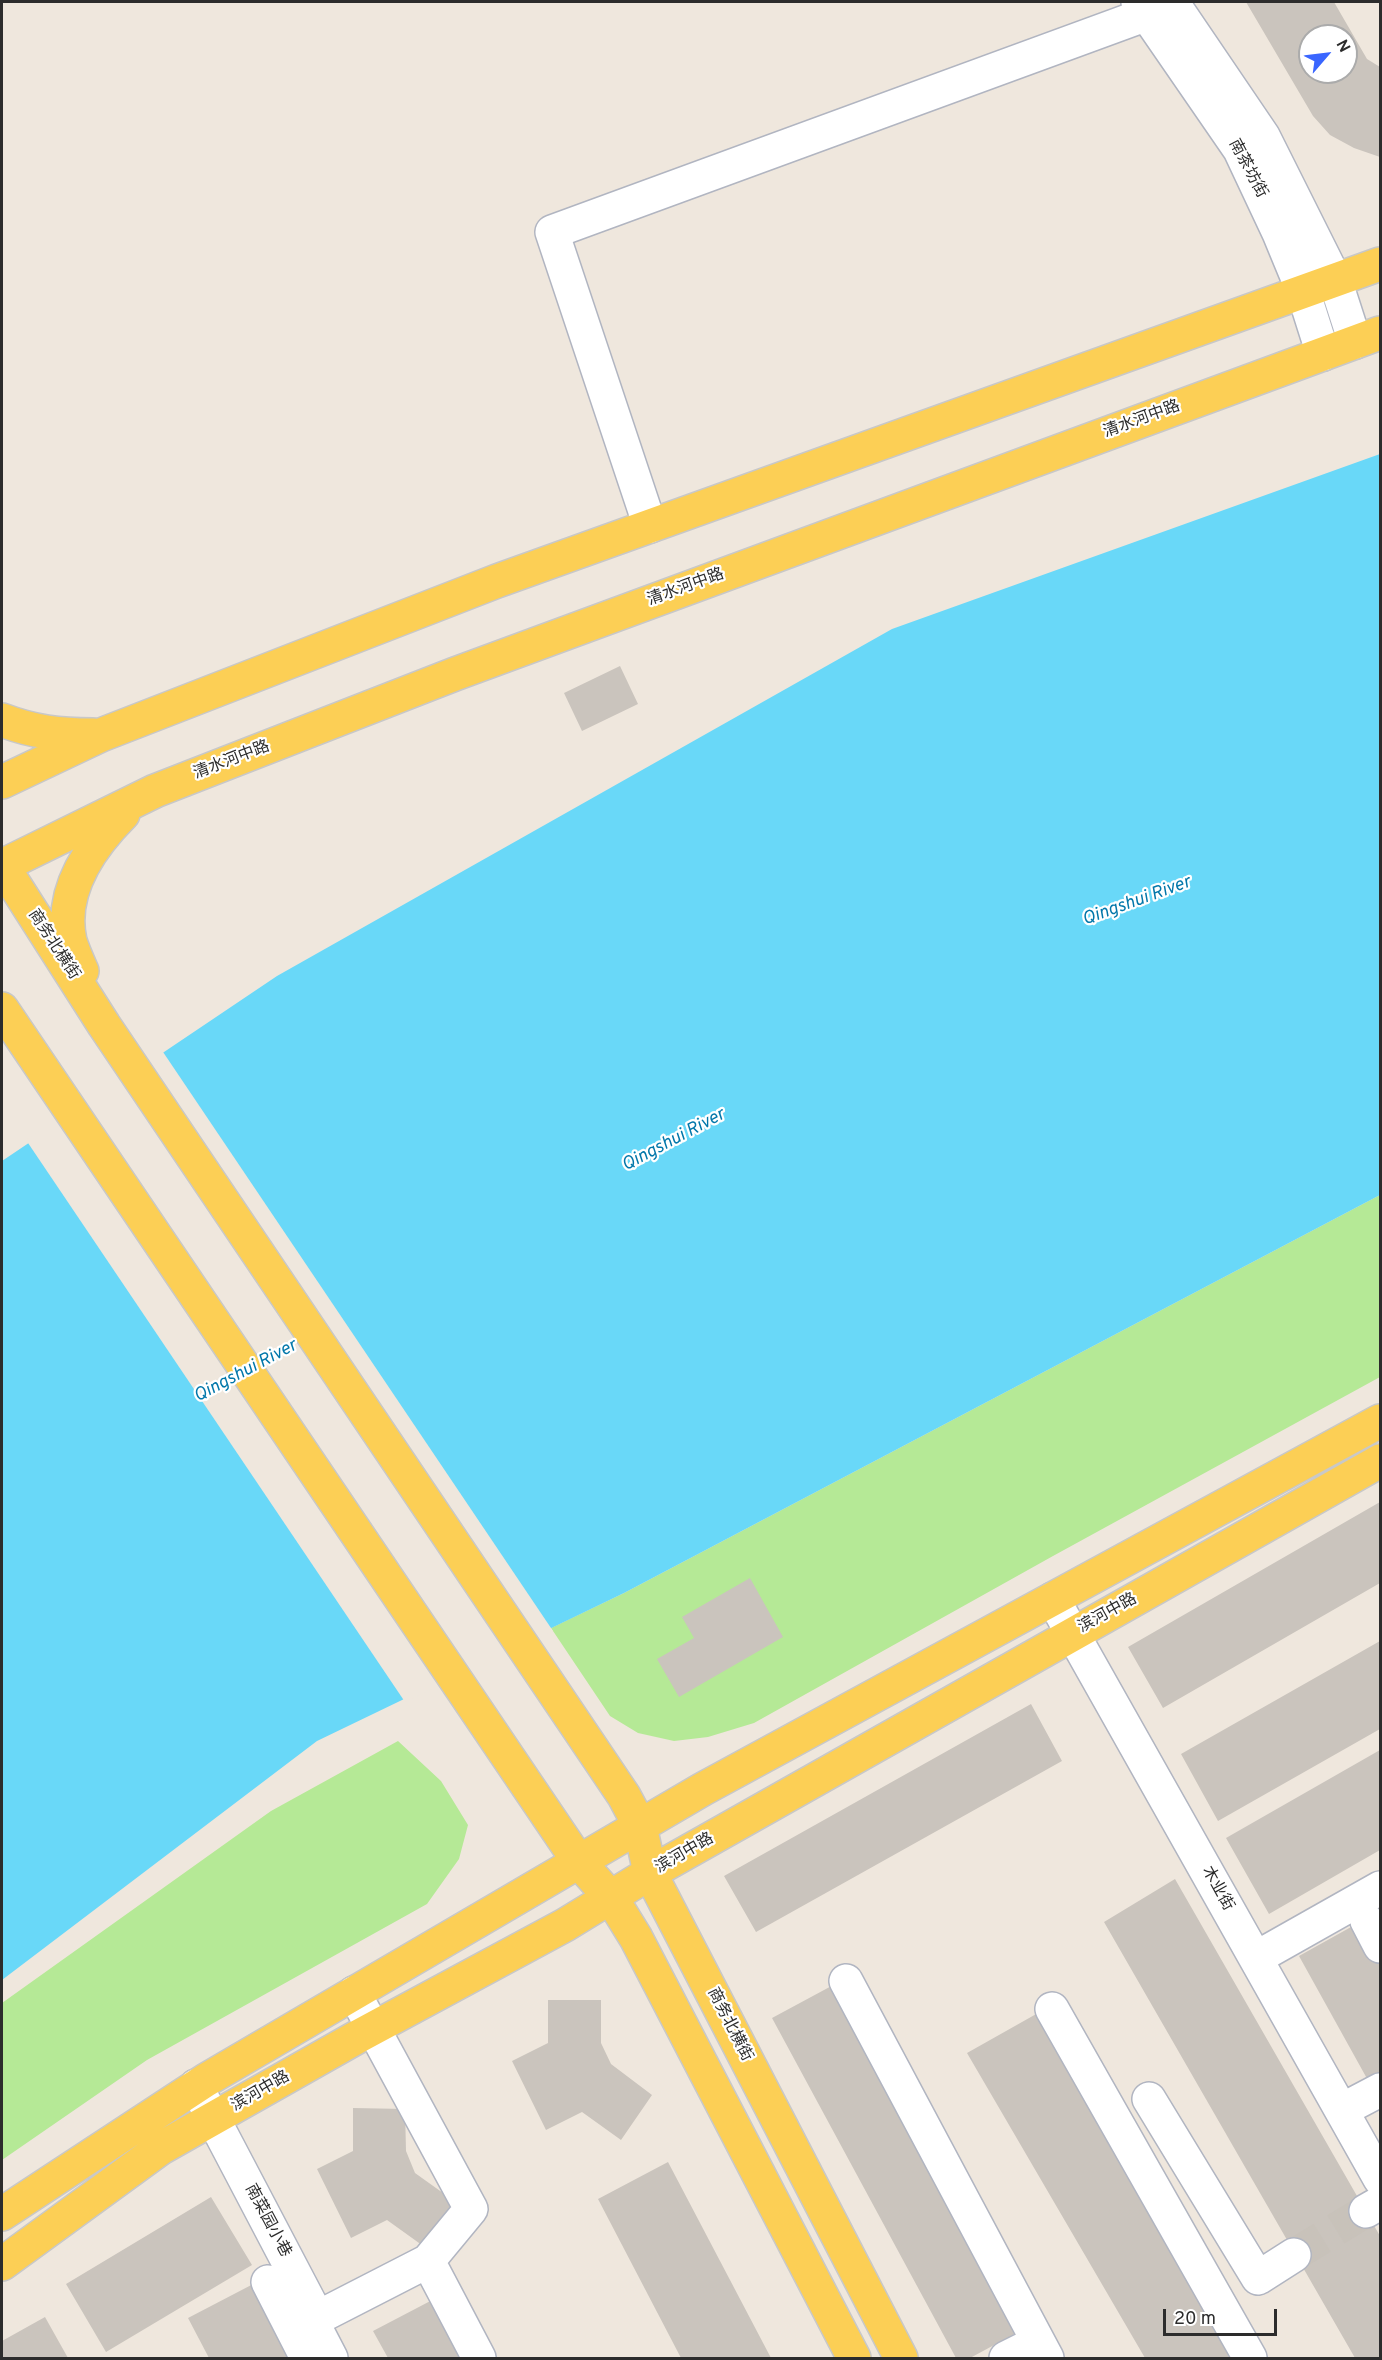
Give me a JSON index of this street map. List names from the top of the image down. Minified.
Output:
{"streets":{"main road":["清水河中路","商务北横街","滨河中路"],"street":["南茶坊街","木业街","南菜园小巷"]},"crossings":[["南茶坊街","清水河中路"],["清水河中路","商务北横街"],["商务北横街","滨河中路"],["滨河中路","木业街"],["滨河中路","南菜园小巷"]],"water":["Qingshui River"],"scale_bar":"20 m","north":"top right"}
